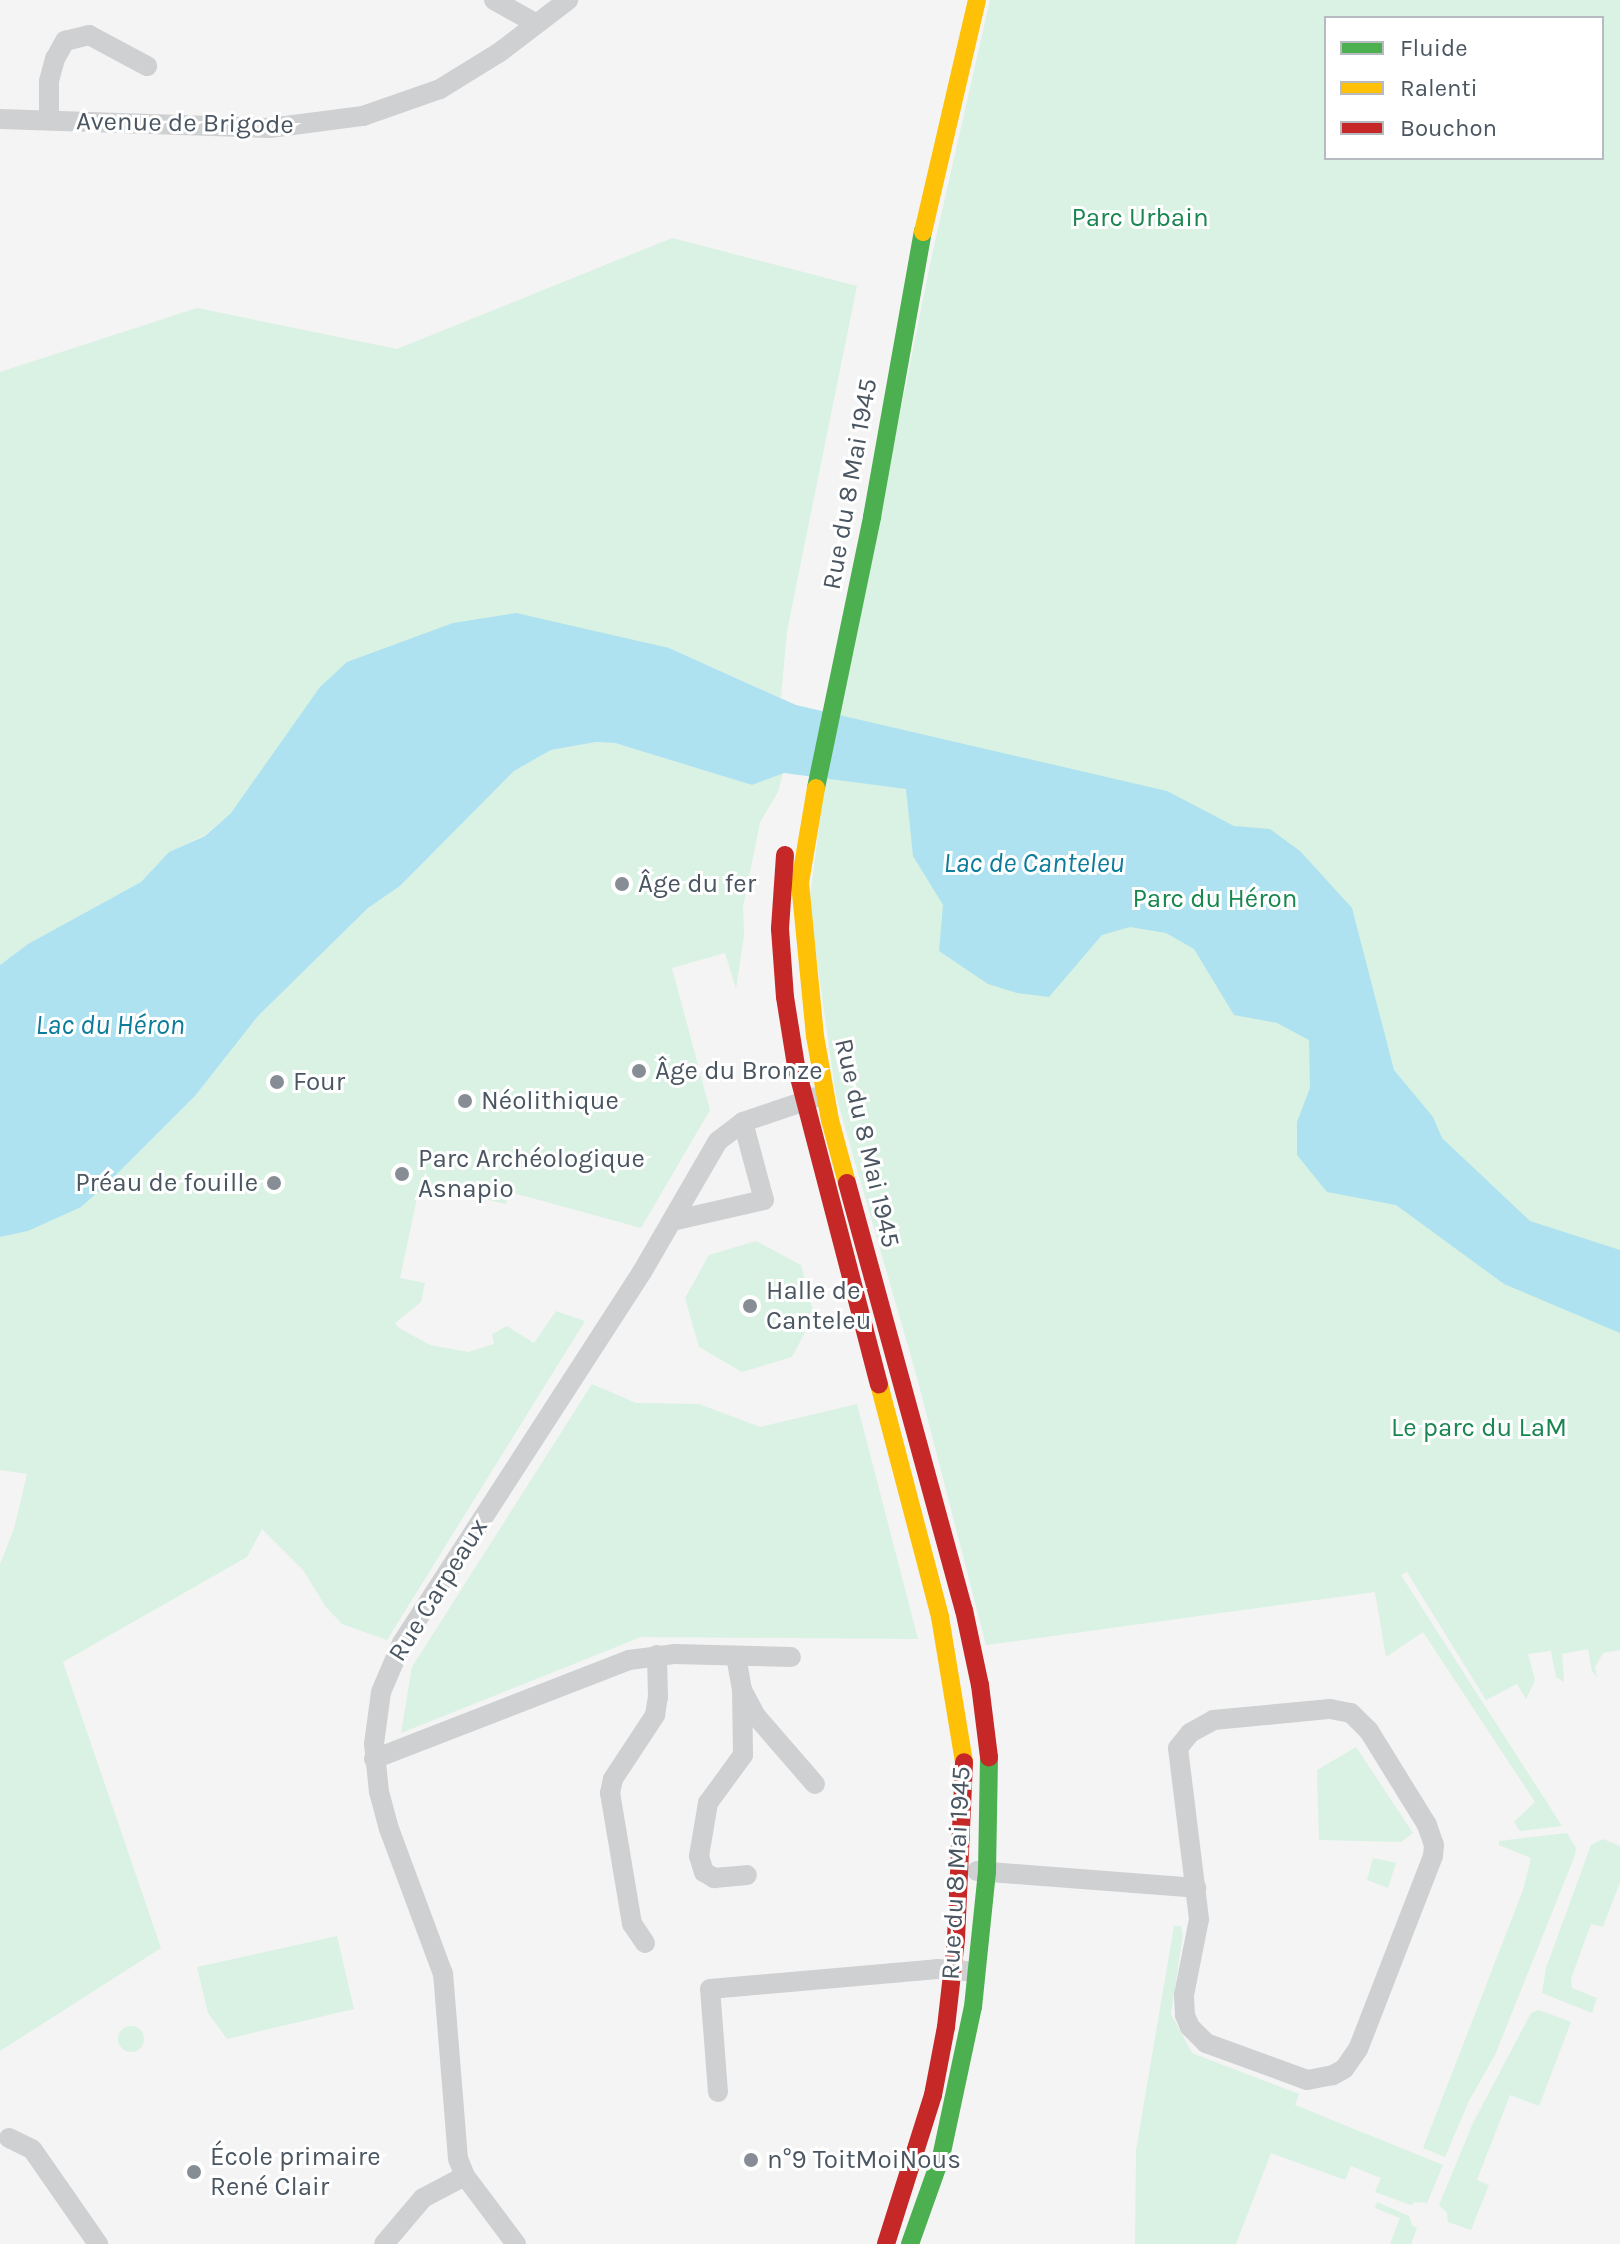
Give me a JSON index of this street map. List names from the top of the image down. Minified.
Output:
{"streets":{"main road":["Rue du 8 Mai 1945"],"street":["Avenue de Brigode","Rue Carpeaux"]},"crossings":[["Rue du 8 Mai 1945","Rue Carpeaux"]],"water":["Lac de Canteleu","Lac du Héron"],"parks":["Parc Urbain","Parc du Héron","Le parc du LaM"],"places":["Âge du fer","Âge du Bronze","Four","Néolithique","Parc Archéologique Asnapio","Préau de fouille","Halle de Canteleu","n°9 ToitMoiNous","École primaire René Clair"],"legend":["Fluide","Ralenti","Bouchon"]}
